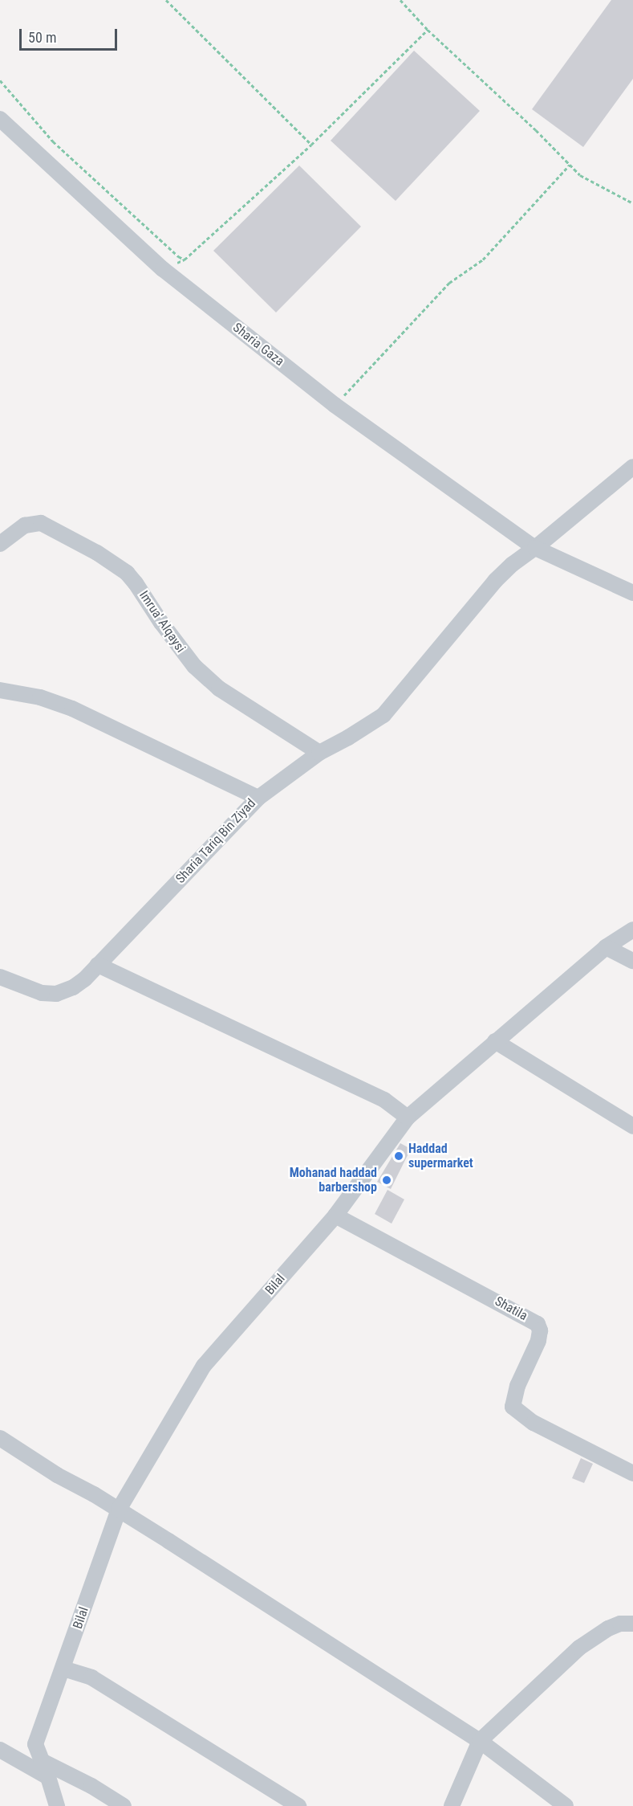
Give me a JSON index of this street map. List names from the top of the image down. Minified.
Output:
{"streets":{"street":["Sharia Gaza","Imrua' Alqaysi","Sharia Tariq Bin Ziyad","Bilal","Shatila"]},"crossings":[["Bilal","Shatila"]],"places":["Haddad supermarket","Mohanad haddad barbershop"],"scale_bar":"50 m"}
